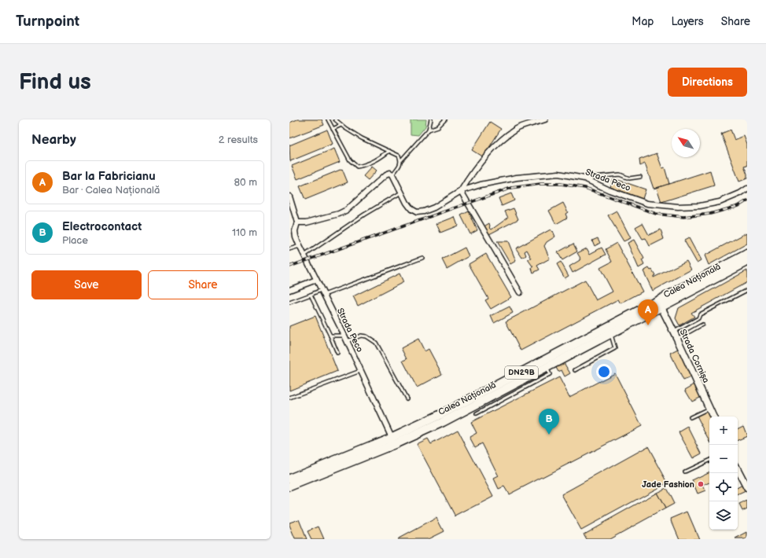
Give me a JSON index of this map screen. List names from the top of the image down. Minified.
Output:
{"streets":{"main road":["Calea Națională","DN29B"],"street":["Strada Peco","Strada Cornișa"]},"crossings":[["Strada Peco","Calea Națională"],["Calea Națională","Strada Cornișa"]],"places":["Jade Fashion"],"north":"top left","page":{"header":"Turnpoint","nav":["Map","Layers","Share"],"buttons":["Directions",["Save","Share"]],"title":"Find us","heading":["Nearby","2 results"],"list":[{"mark":"A","name":"Bar la Fabricianu","note":"Bar · Calea Națională","value":"80 m"},{"mark":"B","name":"Electrocontact","note":"Place","value":"110 m"}],"pins":["A","B"],"map_buttons":["+","−"]}}
